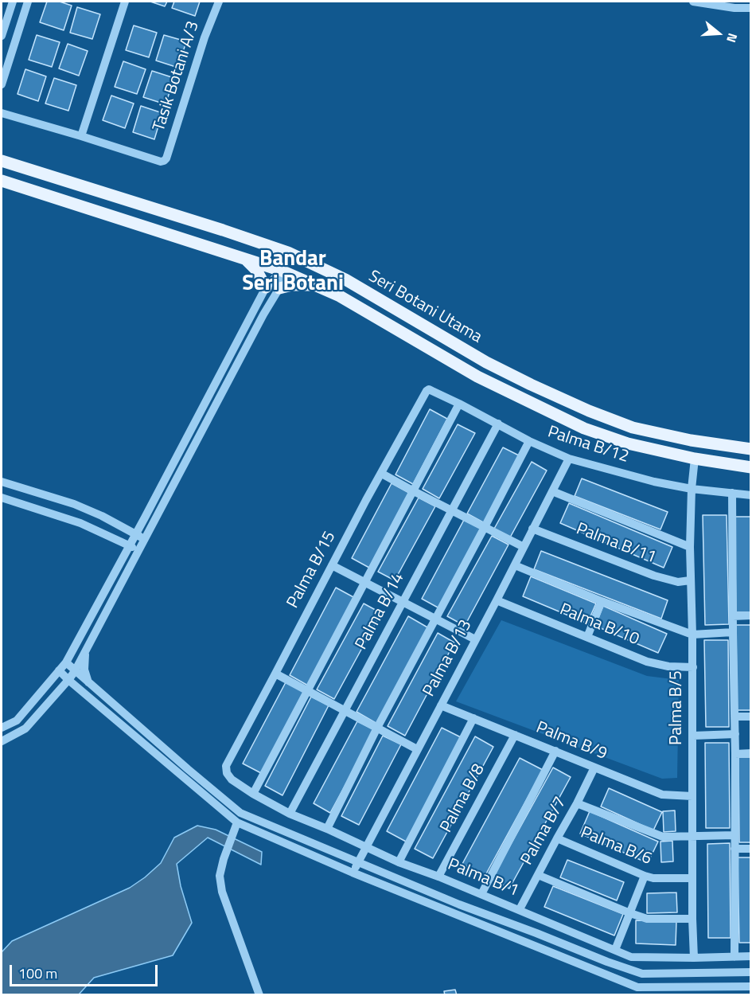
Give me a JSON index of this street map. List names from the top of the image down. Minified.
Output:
{"streets":{"main road":["Seri Botani Utama"],"street":["Tasik Botani A/3","Palma B/12","Palma B/11","Palma B/15","Palma B/14","Palma B/10","Palma B/13","Palma B/5","Palma B/9","Palma B/8","Palma B/7","Palma B/6","Palma B/1"]},"crossings":[["Seri Botani Utama","Palma B/5"],["Palma B/12","Palma B/15"],["Palma B/12","Palma B/14"],["Palma B/12","Palma B/13"],["Palma B/12","Palma B/5"],["Palma B/11","Palma B/13"],["Palma B/11","Palma B/5"],["Palma B/15","Palma B/1"],["Palma B/14","Palma B/1"],["Palma B/10","Palma B/13"],["Palma B/10","Palma B/5"],["Palma B/13","Palma B/9"],["Palma B/13","Palma B/1"],["Palma B/5","Palma B/9"],["Palma B/5","Palma B/6"],["Palma B/5","Palma B/1"],["Palma B/9","Palma B/8"],["Palma B/9","Palma B/7"],["Palma B/8","Palma B/1"],["Palma B/7","Palma B/6"],["Palma B/7","Palma B/1"]],"districts":["Bandar Seri Botani"],"scale_bar":"100 m","north":"right"}
